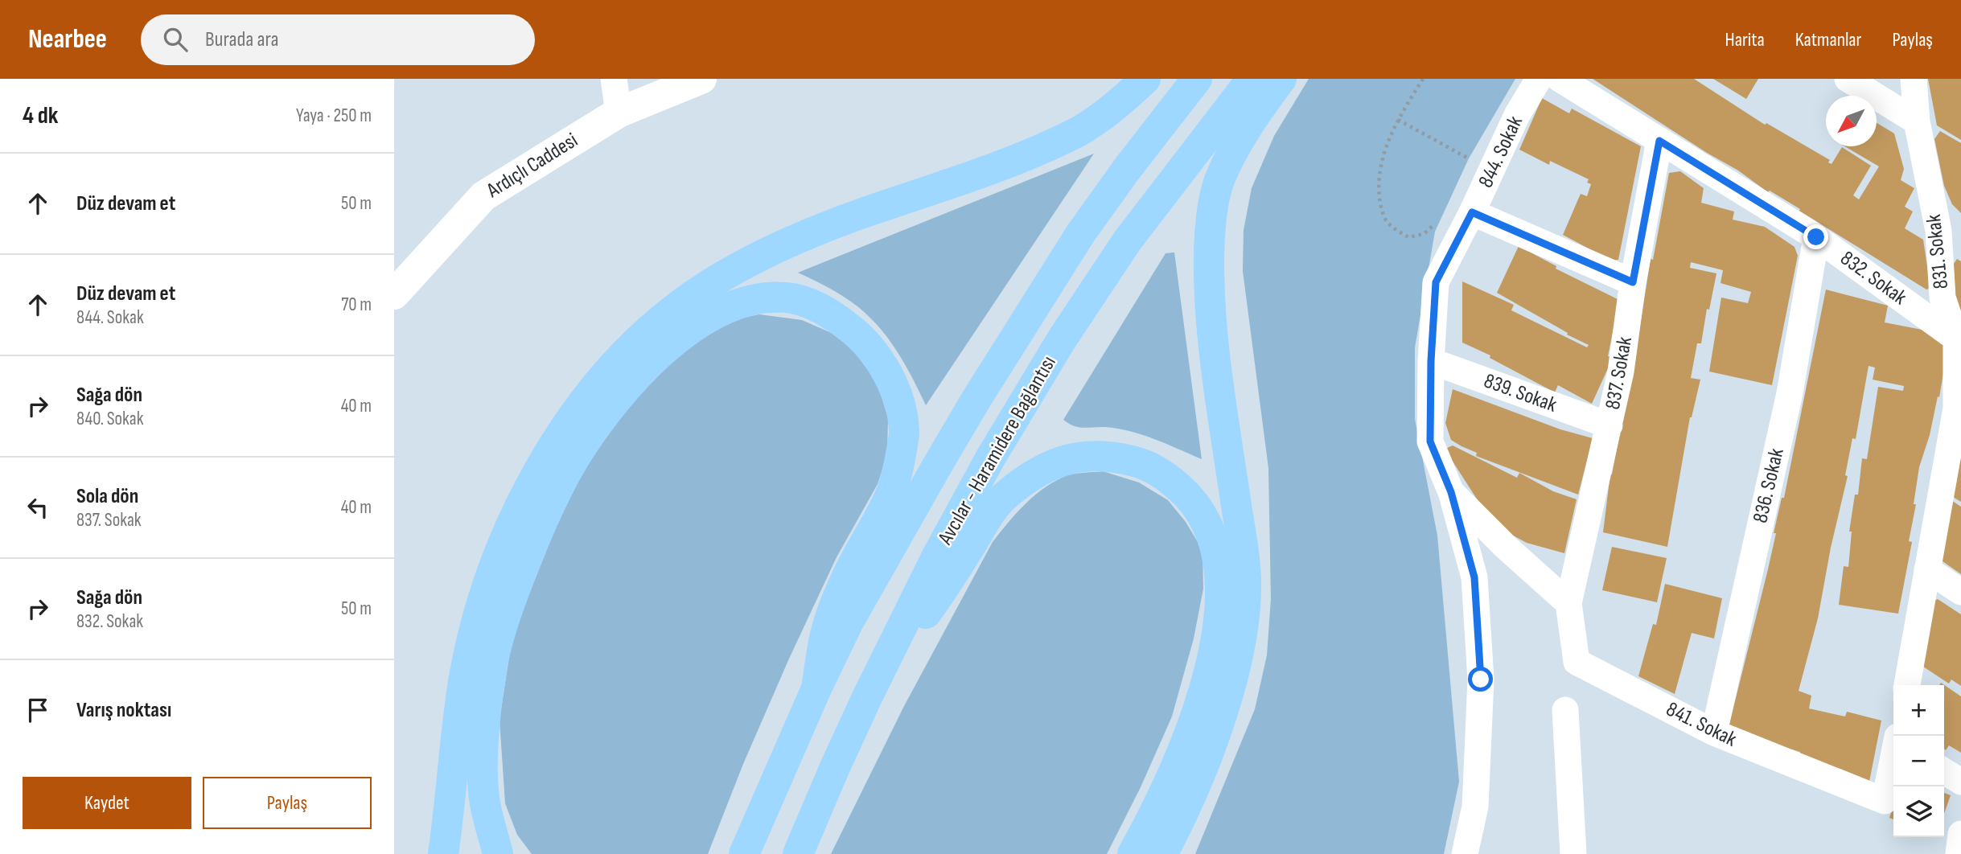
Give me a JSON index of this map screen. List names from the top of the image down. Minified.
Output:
{"streets":{"highway":["Avcılar - Haramidere Bağlantısı"],"main road":["Ardıçlı Caddesi"],"street":["844. Sokak","831. Sokak","832. Sokak","837. Sokak","839. Sokak","836. Sokak","841. Sokak"]},"crossings":[["844. Sokak","837. Sokak"],["844. Sokak","839. Sokak"],["844. Sokak","841. Sokak"],["831. Sokak","832. Sokak"],["832. Sokak","837. Sokak"],["832. Sokak","836. Sokak"],["837. Sokak","839. Sokak"],["837. Sokak","841. Sokak"],["836. Sokak","841. Sokak"]],"north":"bottom left","page":{"header":"Nearbee","search":"Burada ara","nav":["Harita","Katmanlar","Paylaş"],"heading":["4 dk","Yaya · 250 m"],"list":[["Düz devam et","50 m"],["Düz devam et","844. Sokak","70 m"],["Sağa dön","840. Sokak","40 m"],["Sola dön","837. Sokak","40 m"],["Sağa dön","832. Sokak","50 m"],"Varış noktası"],"map_buttons":["+","−"],"buttons":["Kaydet","Paylaş"]}}
